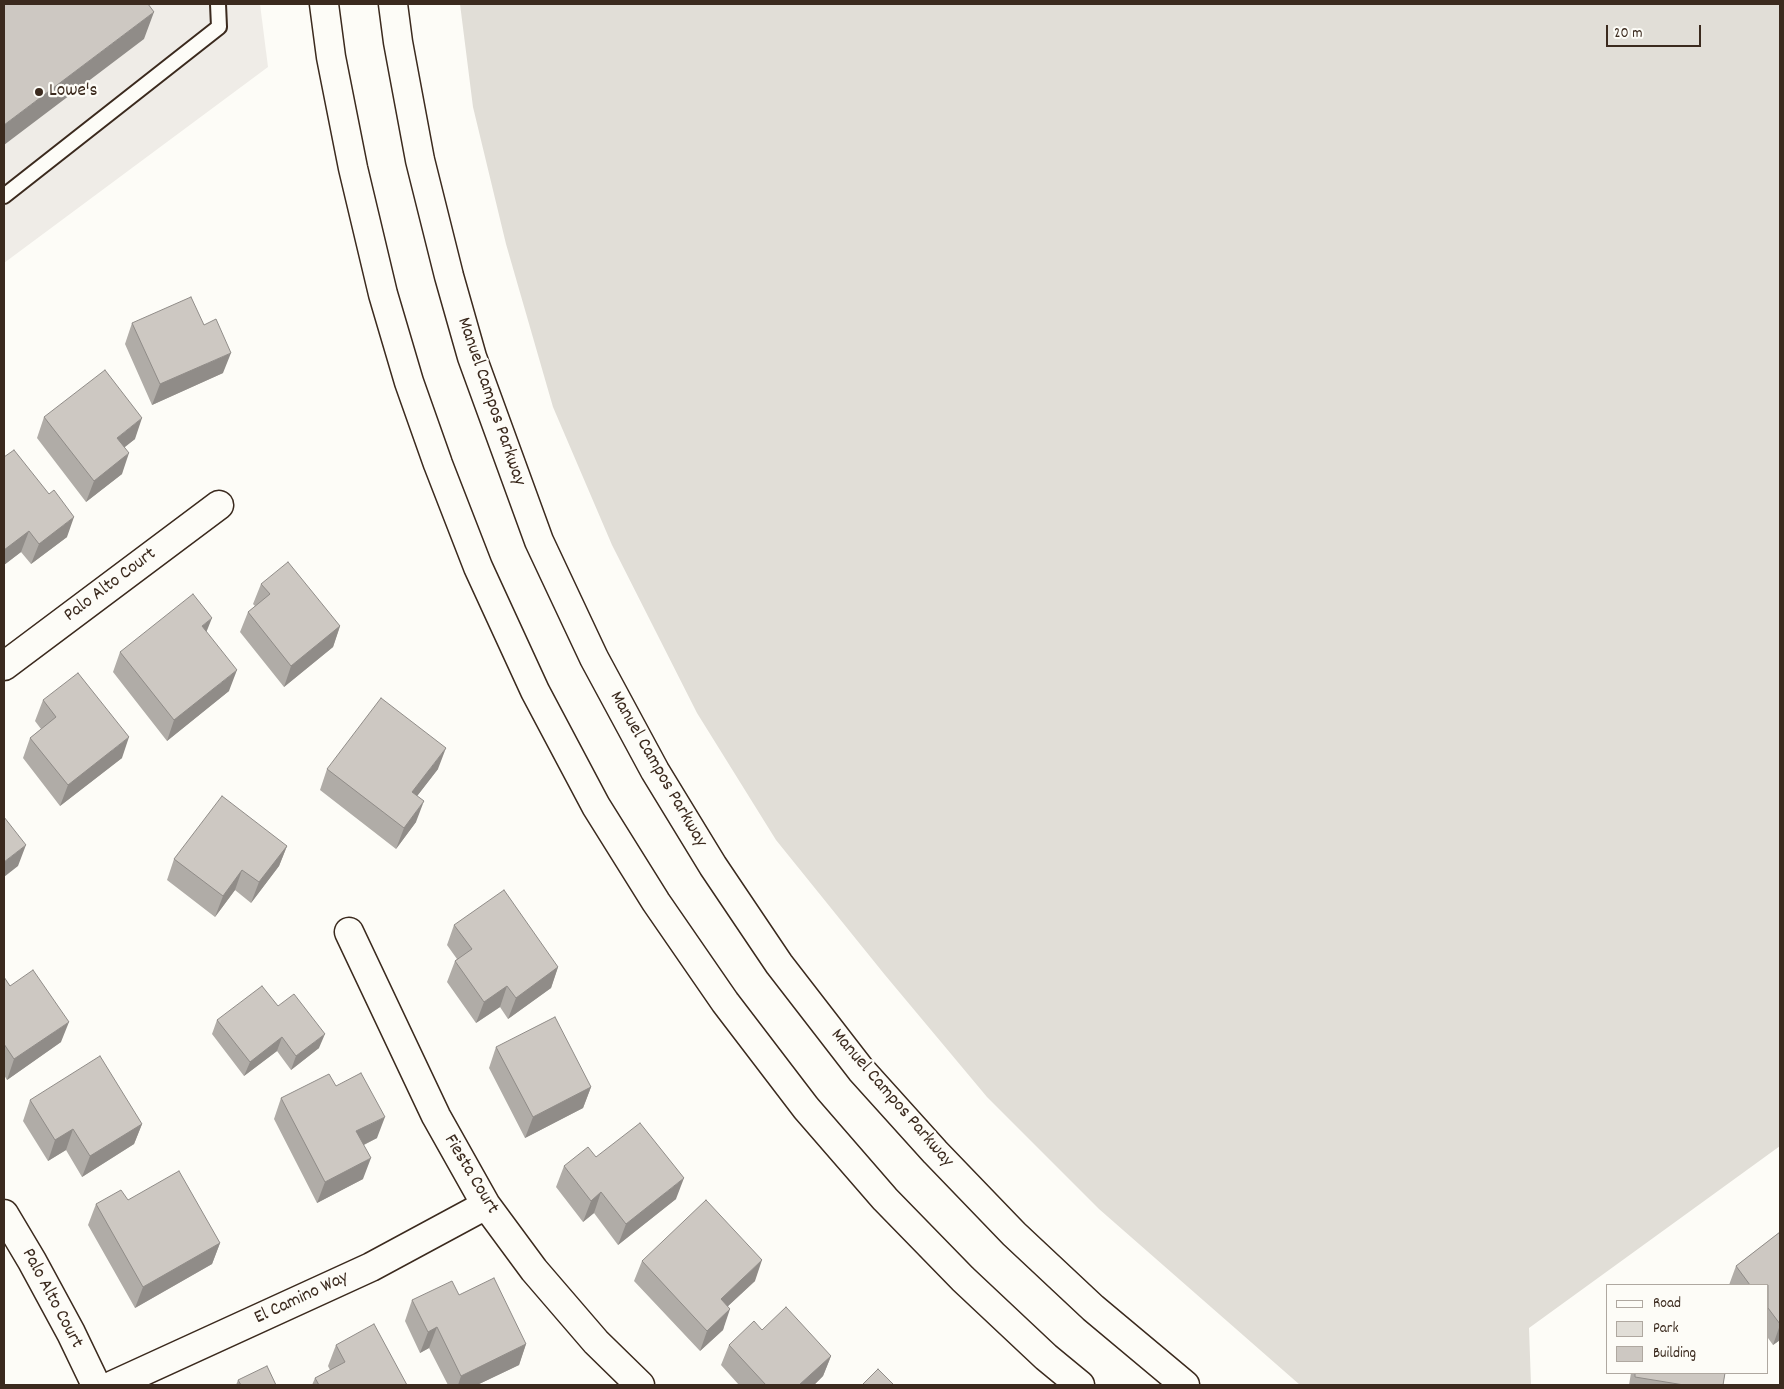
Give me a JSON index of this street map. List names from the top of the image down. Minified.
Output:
{"streets":{"main road":["Manuel Campos Parkway","Palo Alto Court","Fiesta Court","El Camino Way"]},"crossings":[["Fiesta Court","El Camino Way"]],"places":["Lowe's"],"legend":["Road","Park","Building"],"scale_bar":"20 m"}
